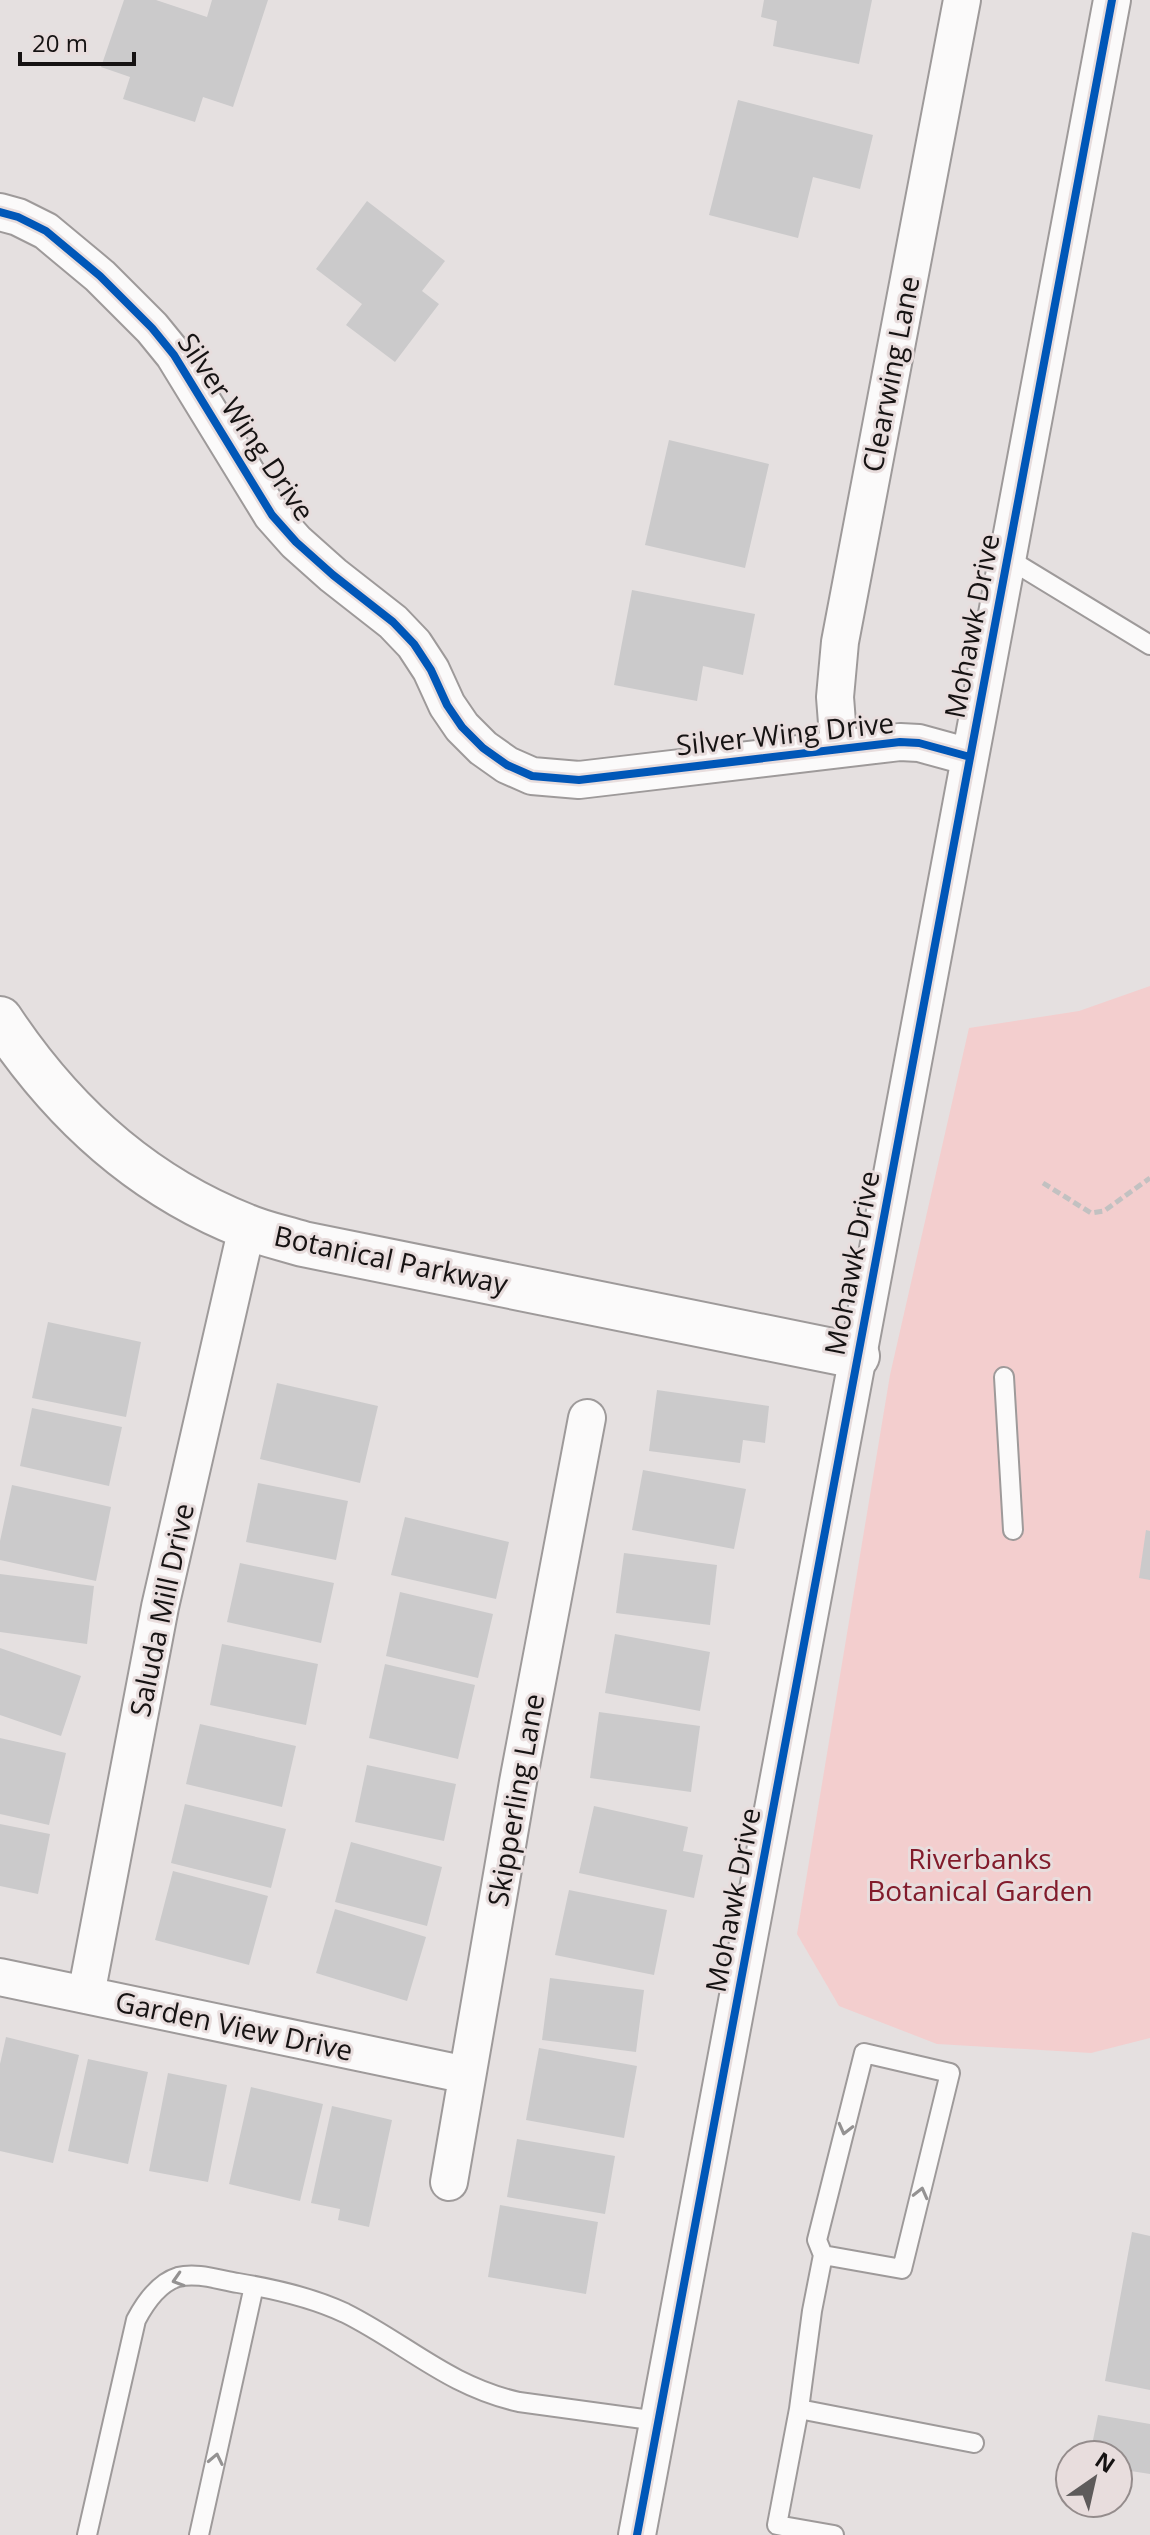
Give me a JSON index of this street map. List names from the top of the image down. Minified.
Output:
{"streets":{"street":["Clearwing Lane","Silver Wing Drive","Mohawk Drive","Botanical Parkway","Saluda Mill Drive","Skipperling Lane","Garden View Drive"]},"crossings":[["Clearwing Lane","Silver Wing Drive"],["Silver Wing Drive","Mohawk Drive"],["Mohawk Drive","Botanical Parkway"],["Botanical Parkway","Saluda Mill Drive"],["Saluda Mill Drive","Garden View Drive"],["Skipperling Lane","Garden View Drive"]],"parks":["Riverbanks Botanical Garden"],"scale_bar":"20 m","north":"top right"}
